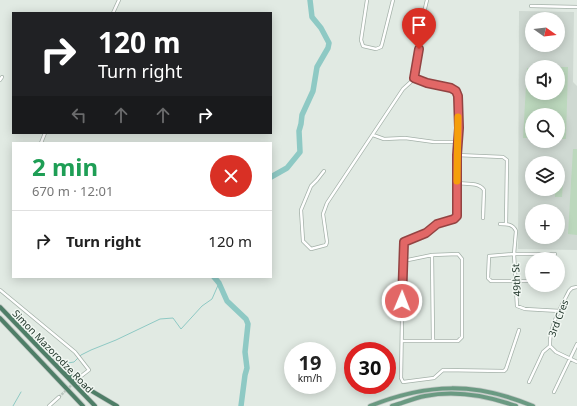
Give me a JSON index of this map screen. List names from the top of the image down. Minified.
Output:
{"streets":{"highway":["Simon Mazorodze Road"],"street":["49th St","3rd Cres"]},"crossings":[["49th St","3rd Cres"]],"north":"right","page":{"map_buttons":["+","−"],"turn":["120 m","Turn right"],"heading":["2 min","670 m · 12:01"],"list":[{"name":"Turn right","value":"120 m"}],"speed":"19 km/h","limit":"30"}}
